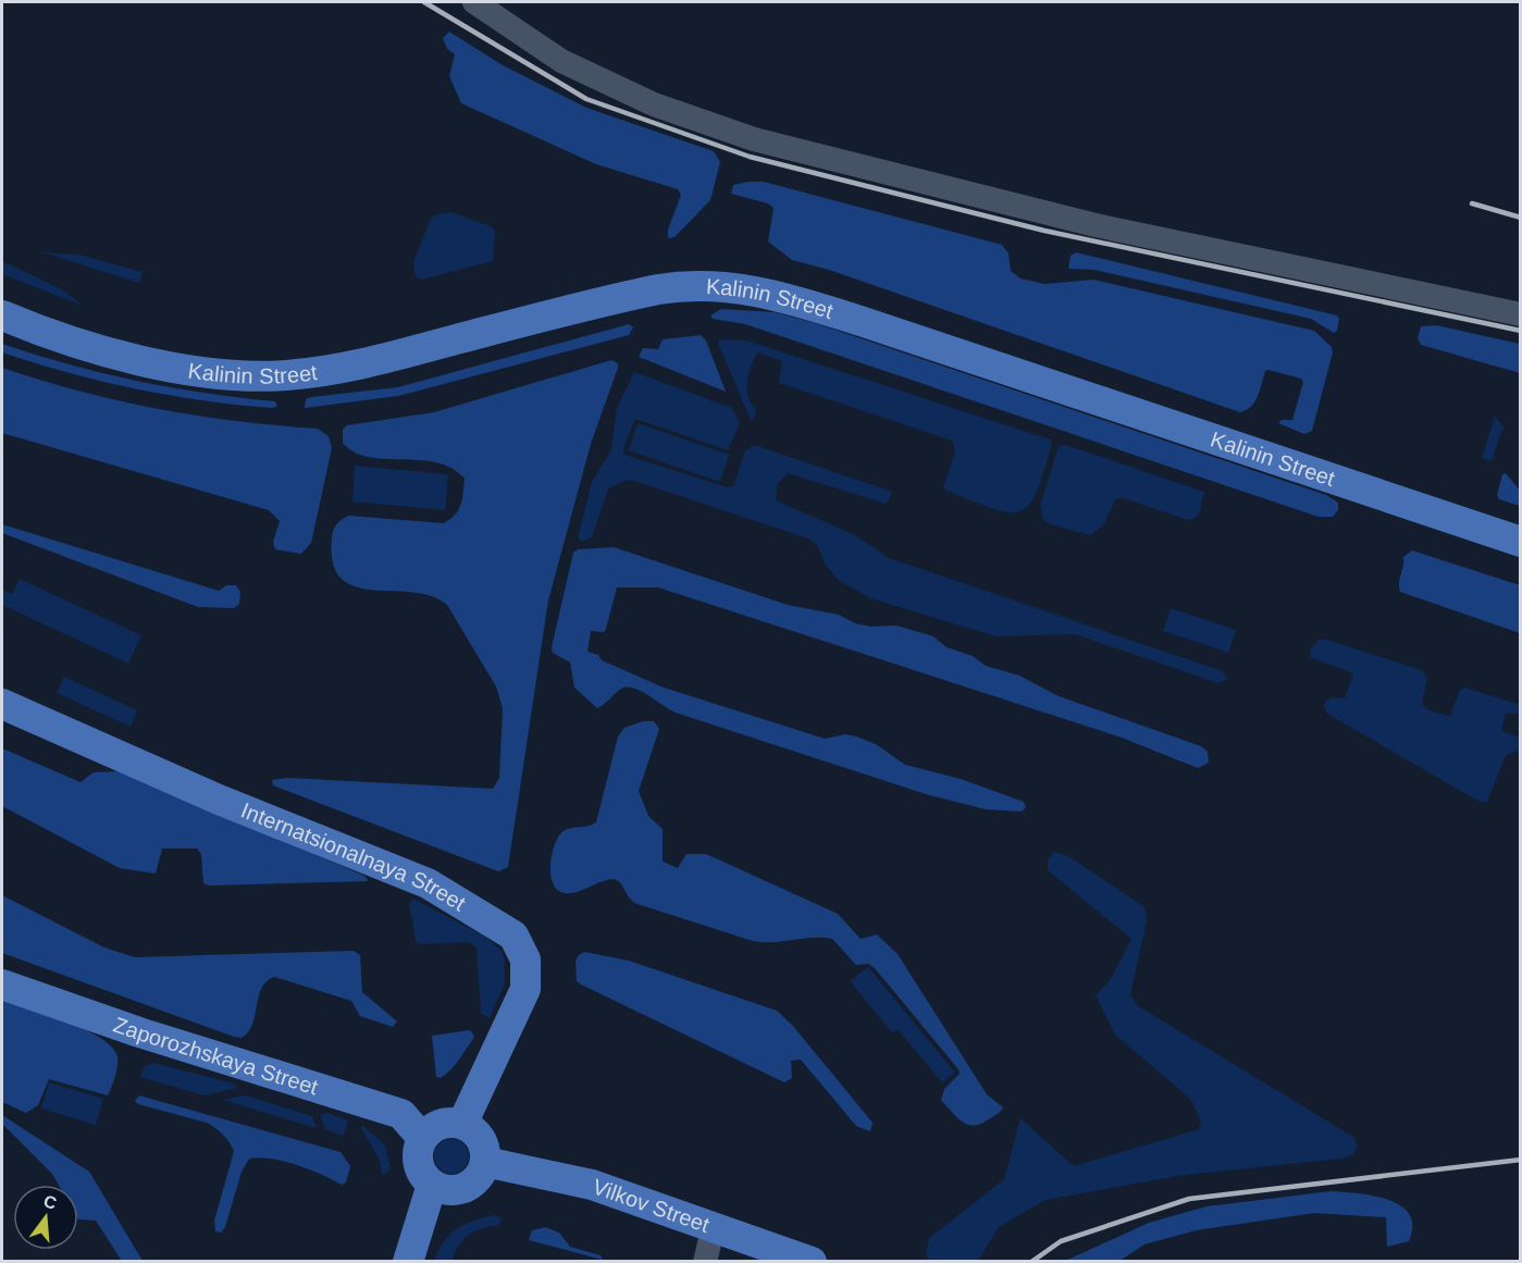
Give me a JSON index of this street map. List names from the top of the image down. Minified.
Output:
{"streets":{"main road":["Kalinin Street","Internatsionalnaya Street","Zaporozhskaya Street","Vilkov Street"]},"crossings":[["Internatsionalnaya Street","Zaporozhskaya Street"],["Internatsionalnaya Street","Vilkov Street"],["Zaporozhskaya Street","Vilkov Street"]],"north":"top"}
